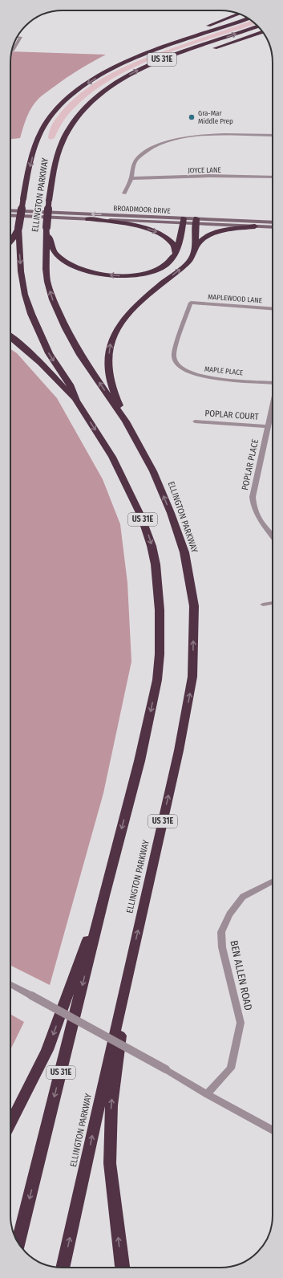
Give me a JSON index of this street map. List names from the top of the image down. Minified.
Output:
{"streets":{"highway":["US 31E","ELLINGTON PARKWAY"],"main road":["BROADMOOR DRIVE"],"street":["JOYCE LANE","MAPLEWOOD LANE","MAPLE PLACE","POPLAR COURT","POPLAR PLACE","BEN ALLEN ROAD"]},"crossings":[["MAPLEWOOD LANE","MAPLE PLACE"],["POPLAR COURT","POPLAR PLACE"]],"places":["Gra-Mar Middle Prep"]}
